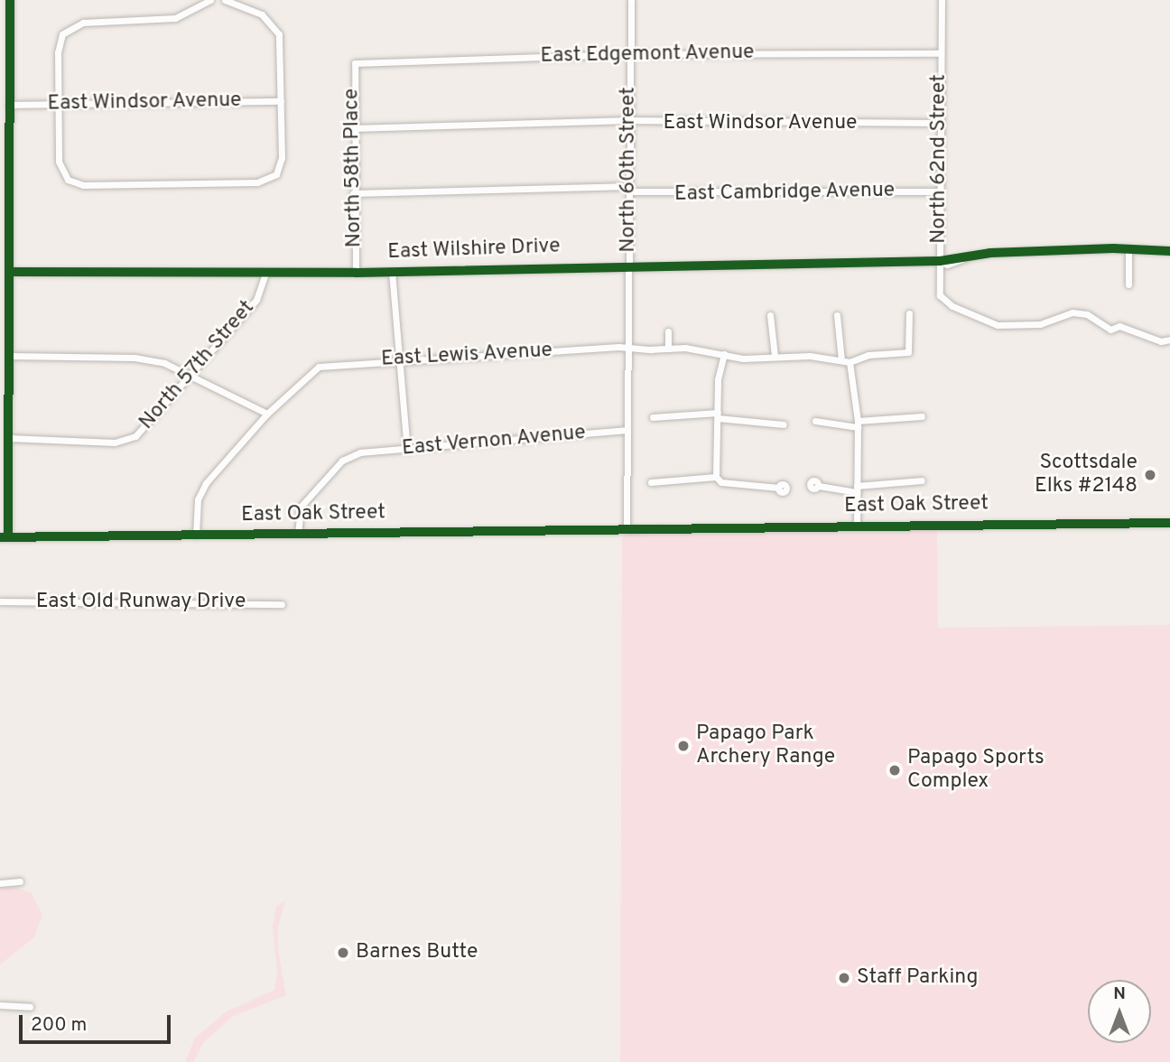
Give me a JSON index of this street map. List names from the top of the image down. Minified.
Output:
{"streets":{"street":["East Edgemont Avenue","East Windsor Avenue","North 62nd Street","North 58th Place","North 60th Street","East Cambridge Avenue","East Wilshire Drive","East Lewis Avenue","North 57th Street","East Vernon Avenue","East Oak Street","East Old Runway Drive"]},"crossings":[["East Edgemont Avenue","North 62nd Street"],["East Edgemont Avenue","North 58th Place"],["East Edgemont Avenue","North 60th Street"],["East Windsor Avenue","North 62nd Street"],["East Windsor Avenue","North 58th Place"],["East Windsor Avenue","North 60th Street"],["North 62nd Street","East Cambridge Avenue"],["North 62nd Street","East Wilshire Drive"],["North 58th Place","East Cambridge Avenue"],["North 58th Place","East Wilshire Drive"],["North 60th Street","East Cambridge Avenue"],["North 60th Street","East Wilshire Drive"],["North 60th Street","East Lewis Avenue"],["North 60th Street","East Vernon Avenue"],["North 60th Street","East Oak Street"],["East Wilshire Drive","North 57th Street"],["East Vernon Avenue","East Oak Street"]],"places":["Scottsdale Elks #2148","Papago Park Archery Range","Papago Sports Complex","Barnes Butte","Staff Parking"],"scale_bar":"200 m","north":"top"}
